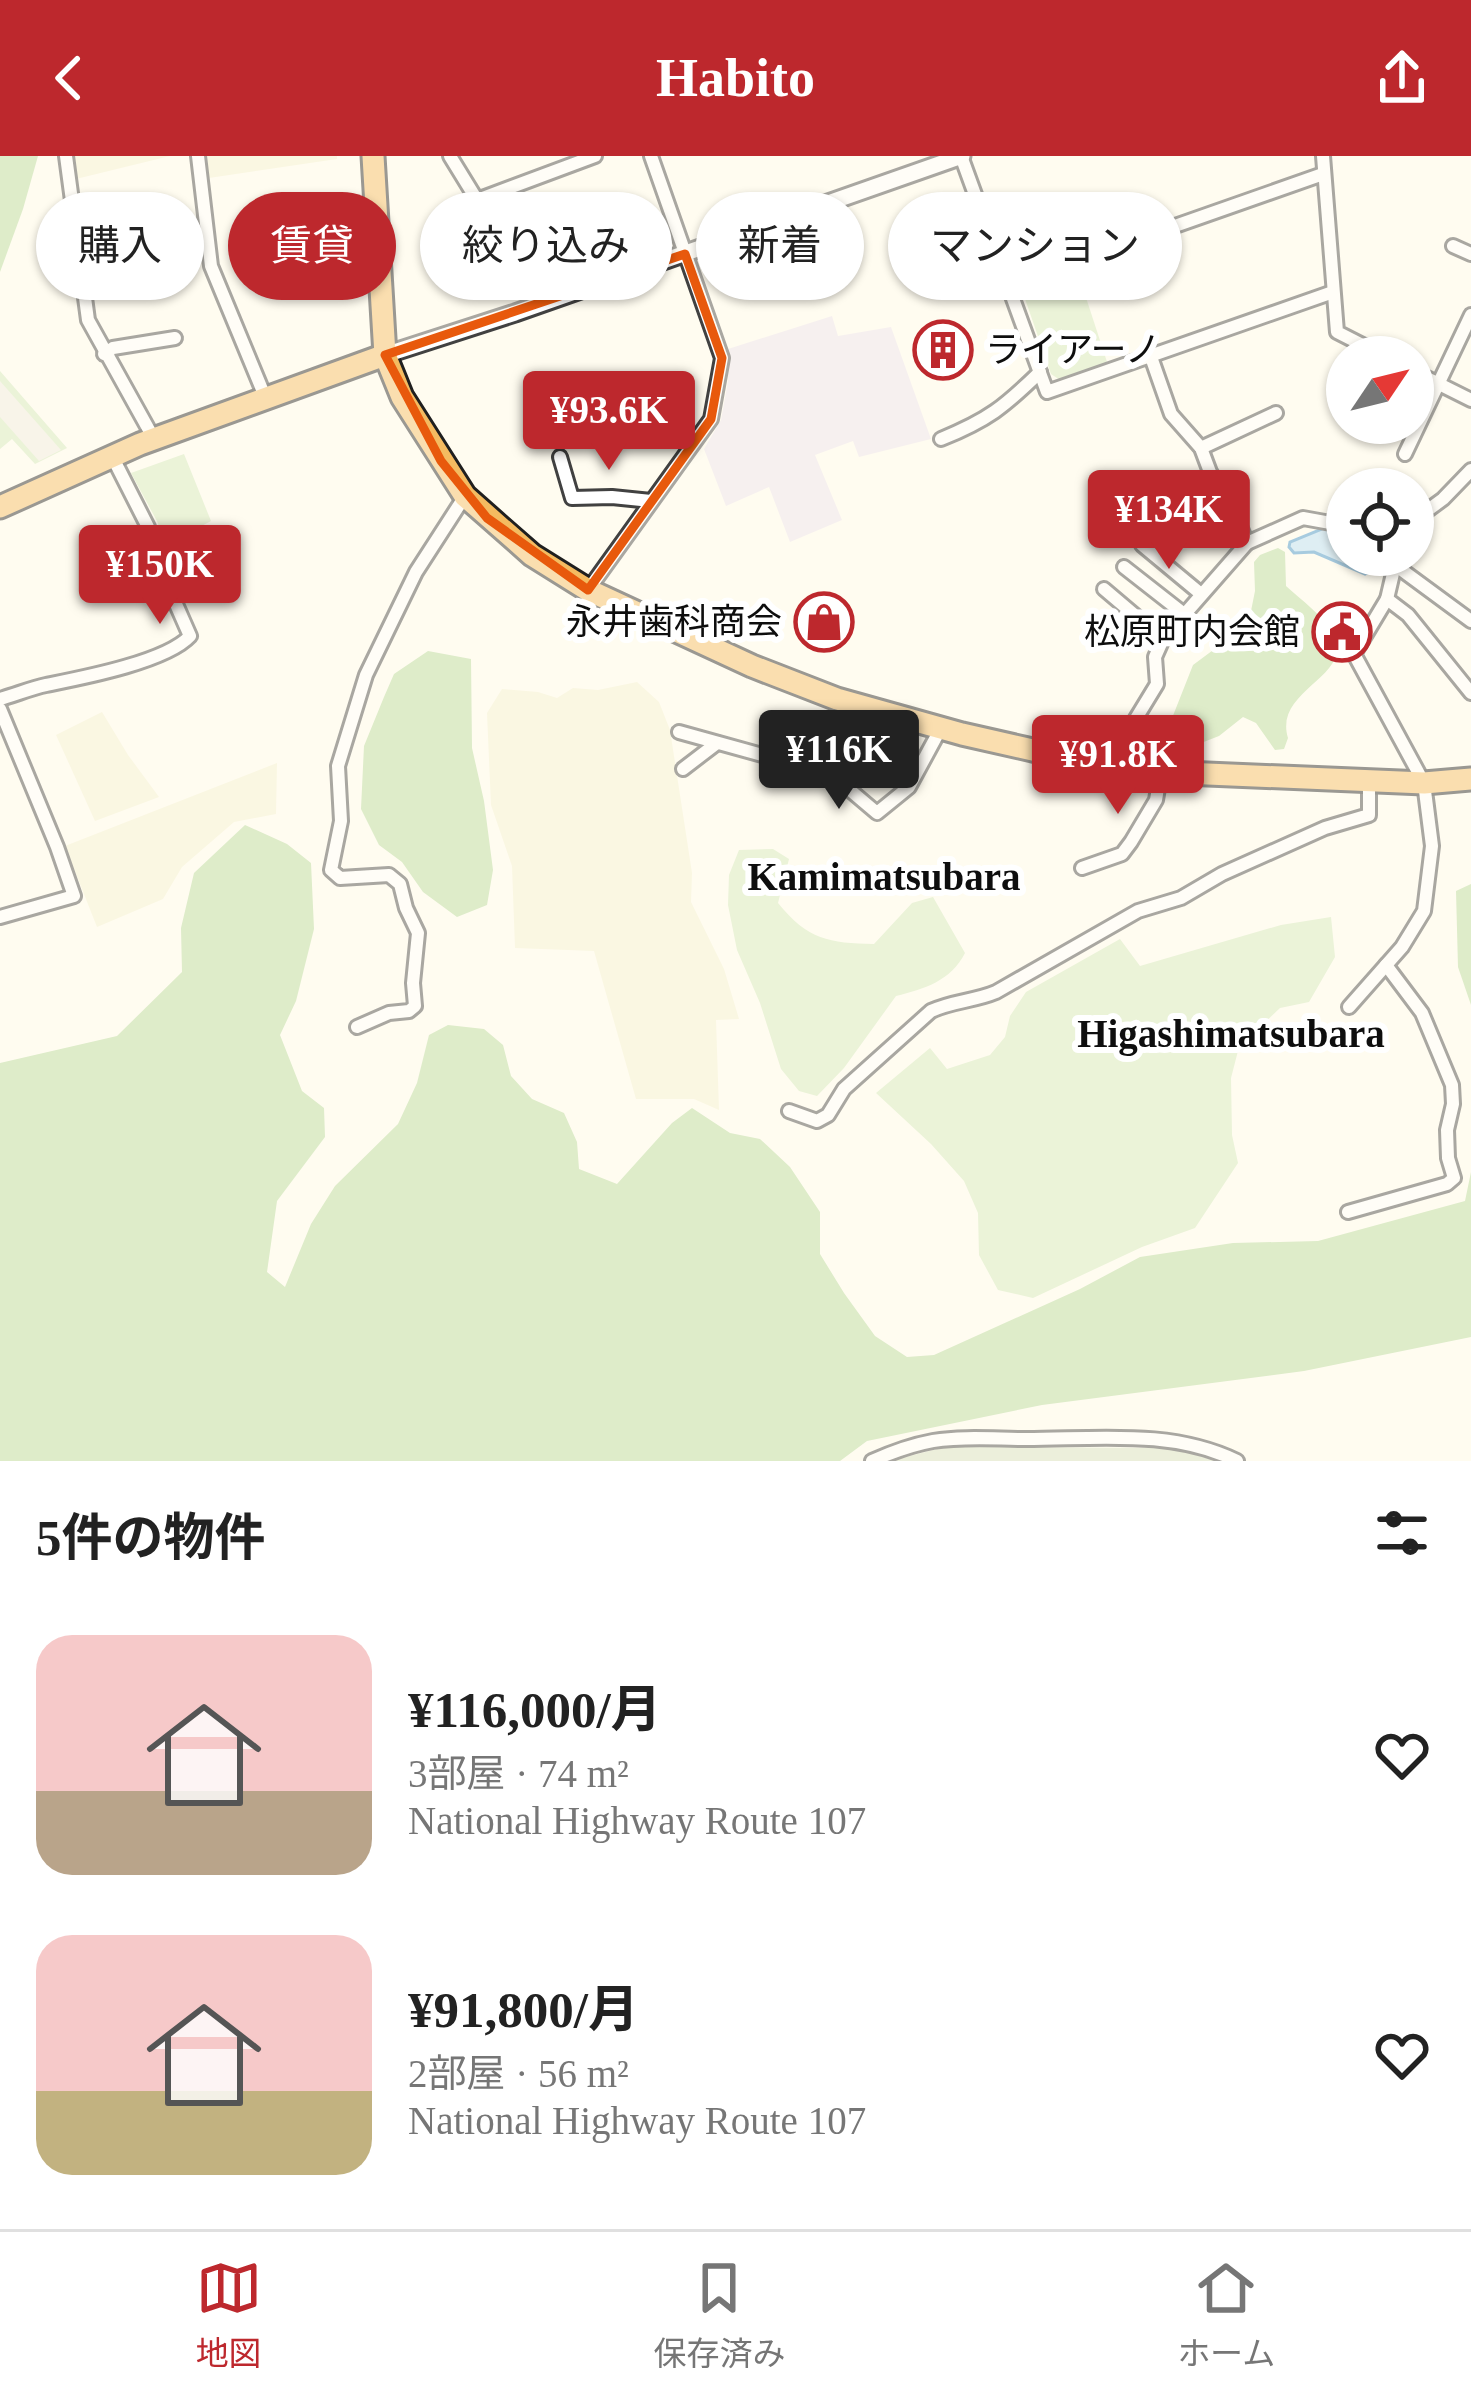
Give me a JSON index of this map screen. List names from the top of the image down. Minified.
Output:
{"districts":["Kamimatsubara","Higashimatsubara"],"places":{"building":["ライアーノ"],"shop":["永井歯科商会"],"public building":["松原町内会館"]},"north":"top right","page":{"header":"Habito","chip":["購入","賃貸","絞り込み","新着","マンション"],"price":["¥93.6K","¥134K","¥150K","¥116K","¥91.8K"],"heading":"5件の物件","list":[{"name":"¥116,000/月","note":"3部屋 · 74 m² · National Highway Route 107"},{"name":"¥91,800/月","note":"2部屋 · 56 m² · National Highway Route 107"}],"tabs":["地図","保存済み","ホーム"]}}
